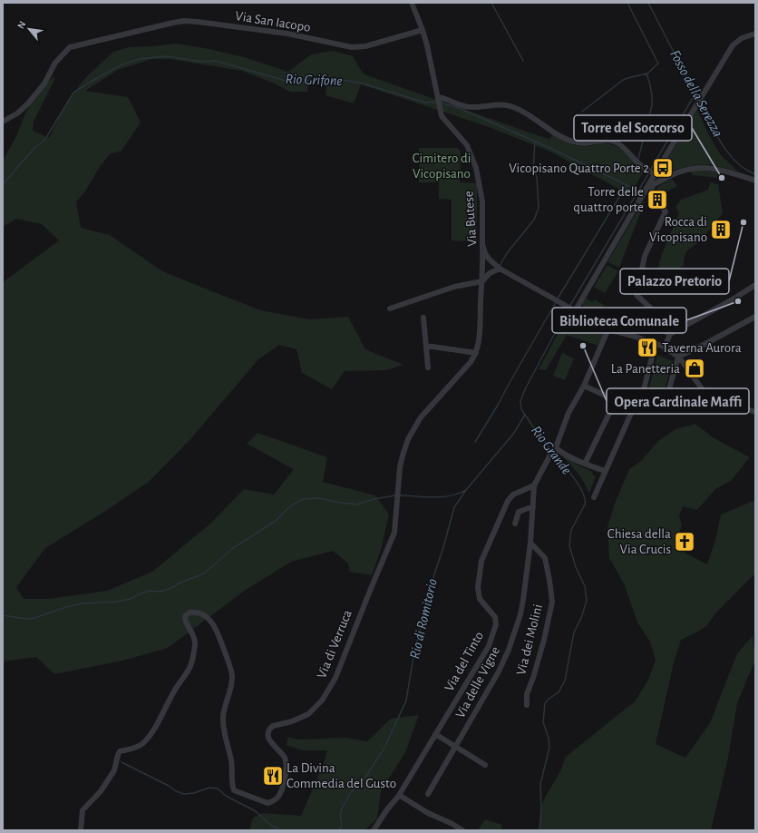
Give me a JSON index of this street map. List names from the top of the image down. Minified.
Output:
{"streets":{"street":["Via San Iacopo","Via Butese","Via dei Molini","Via di Verruca","Via del Tinto","Via delle Vigne"]},"crossings":[["Via San Iacopo","Via Butese"],["Via Butese","Via di Verruca"],["Via dei Molini","Via delle Vigne"],["Via del Tinto","Via delle Vigne"]],"water":["Rio Grifone","Fosso della Serezza","Rio Grande","Rio di Romitorio"],"parks":["Cimitero di Vicopisano"],"places":{"bus stop":["Vicopisano Quattro Porte 2"],"other":["Torre del Soccorso","Palazzo Pretorio","Biblioteca Comunale","Opera Cardinale Maffi"],"building":["Torre delle quattro porte","Rocca di Vicopisano"],"restaurant":["Taverna Aurora","La Divina Commedia del Gusto"],"shop":["La Panetteria"],"church":["Chiesa della Via Crucis"]},"north":"top left"}
